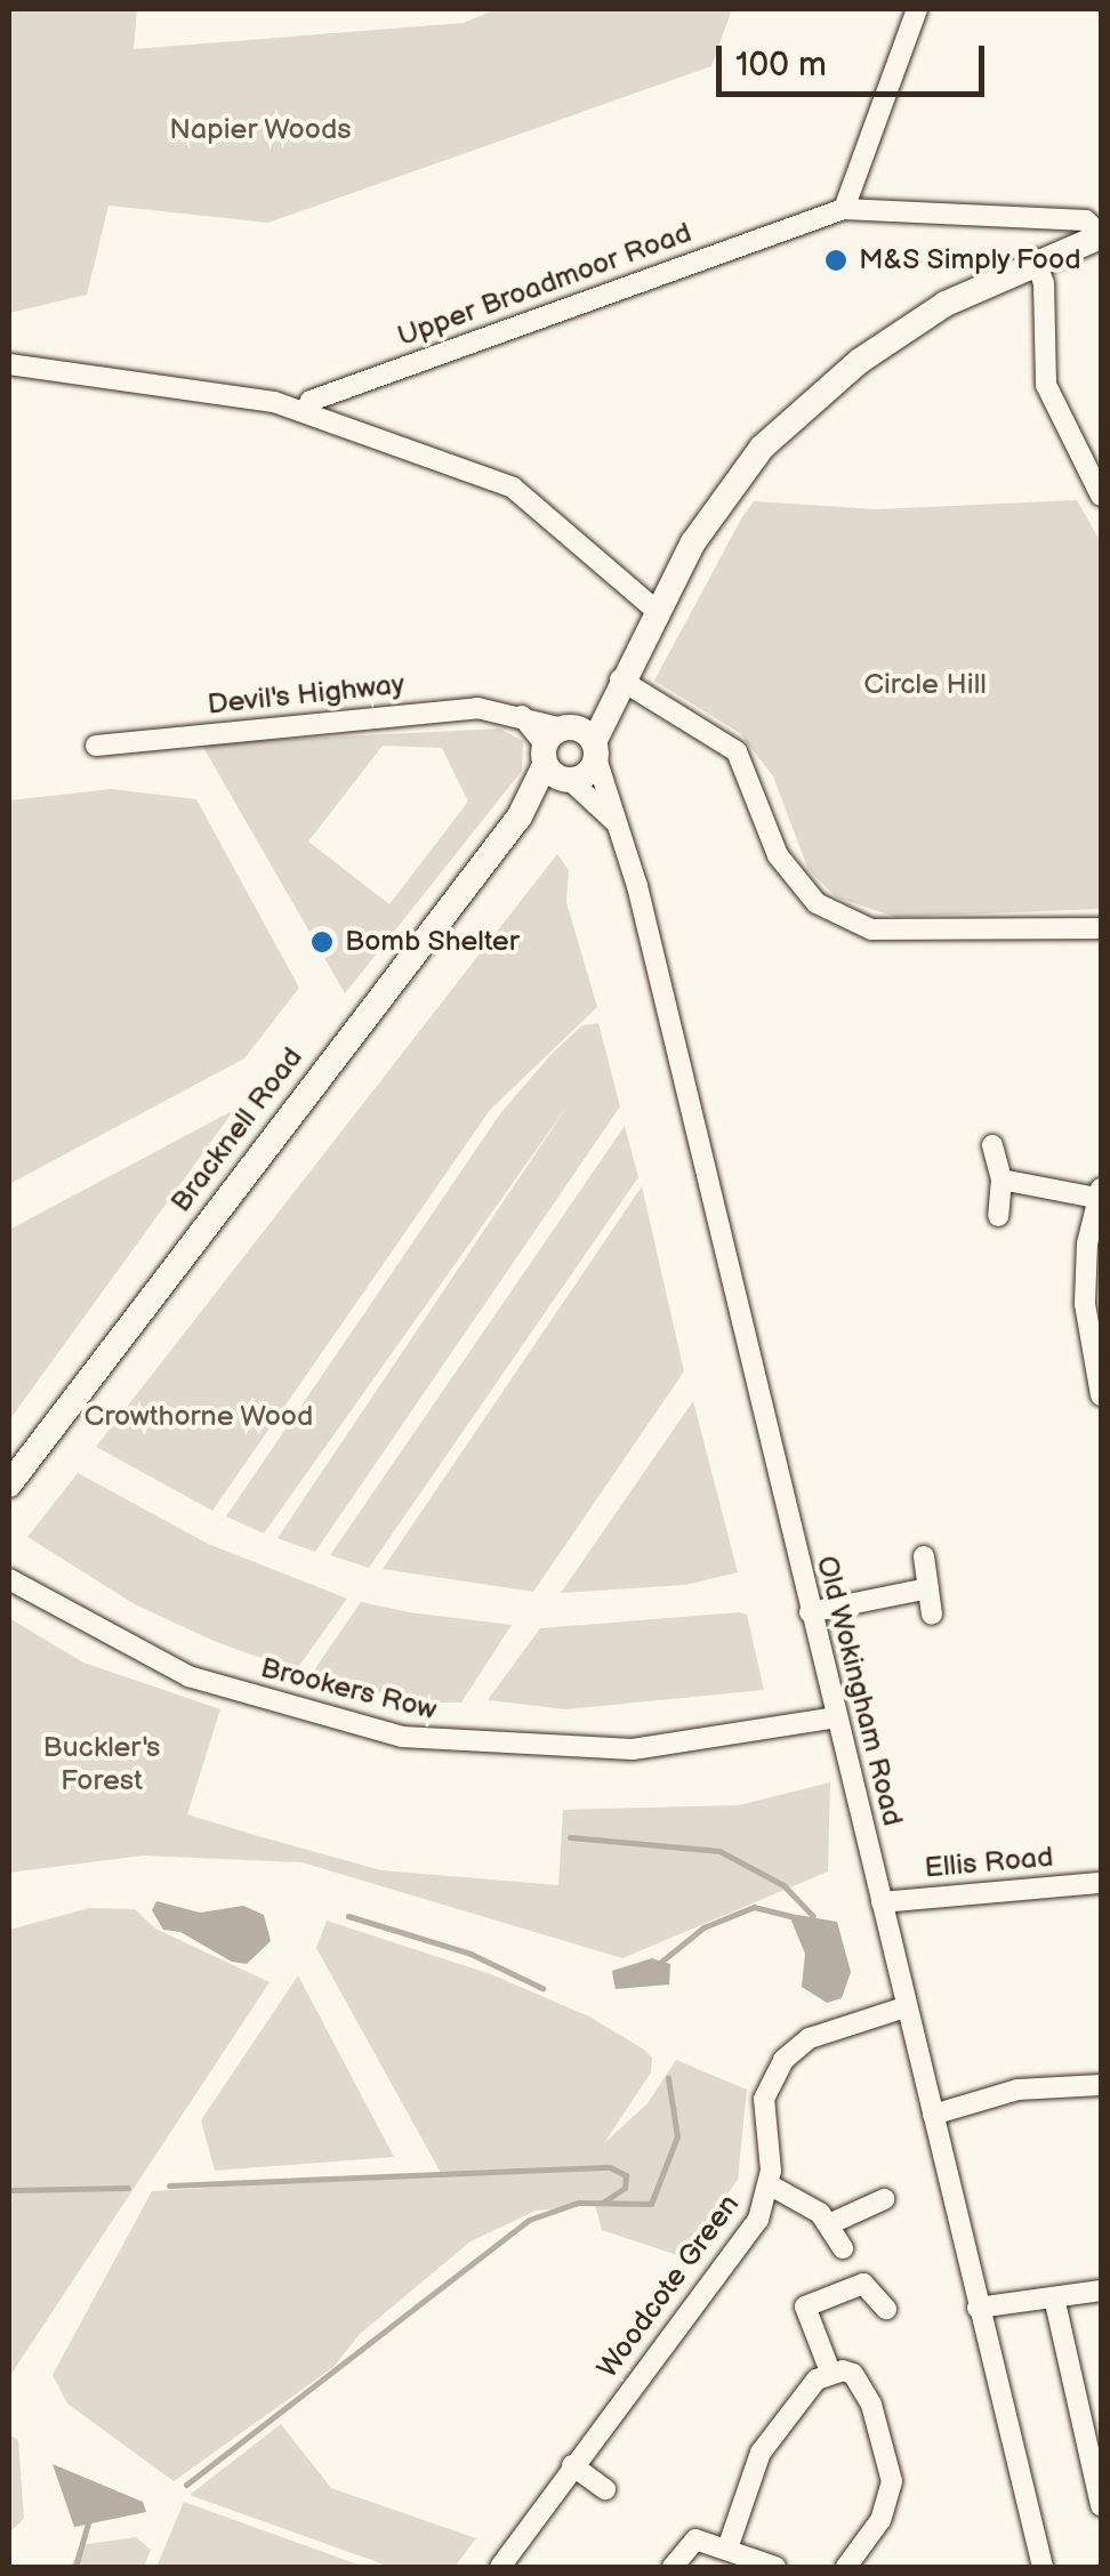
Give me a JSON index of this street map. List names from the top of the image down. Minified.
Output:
{"streets":{"main road":["Bracknell Road"],"street":["Upper Broadmoor Road","Devil's Highway","Brookers Row","Old Wokingham Road","Ellis Road","Woodcote Green"]},"crossings":[["Upper Broadmoor Road","Bracknell Road"],["Devil's Highway","Bracknell Road"],["Devil's Highway","Old Wokingham Road"],["Bracknell Road","Old Wokingham Road"],["Brookers Row","Old Wokingham Road"],["Old Wokingham Road","Ellis Road"],["Old Wokingham Road","Woodcote Green"]],"parks":["Napier Woods","Circle Hill","Crowthorne Wood","Buckler's Forest"],"places":["M&S Simply Food","Bomb Shelter"],"scale_bar":"100 m"}
